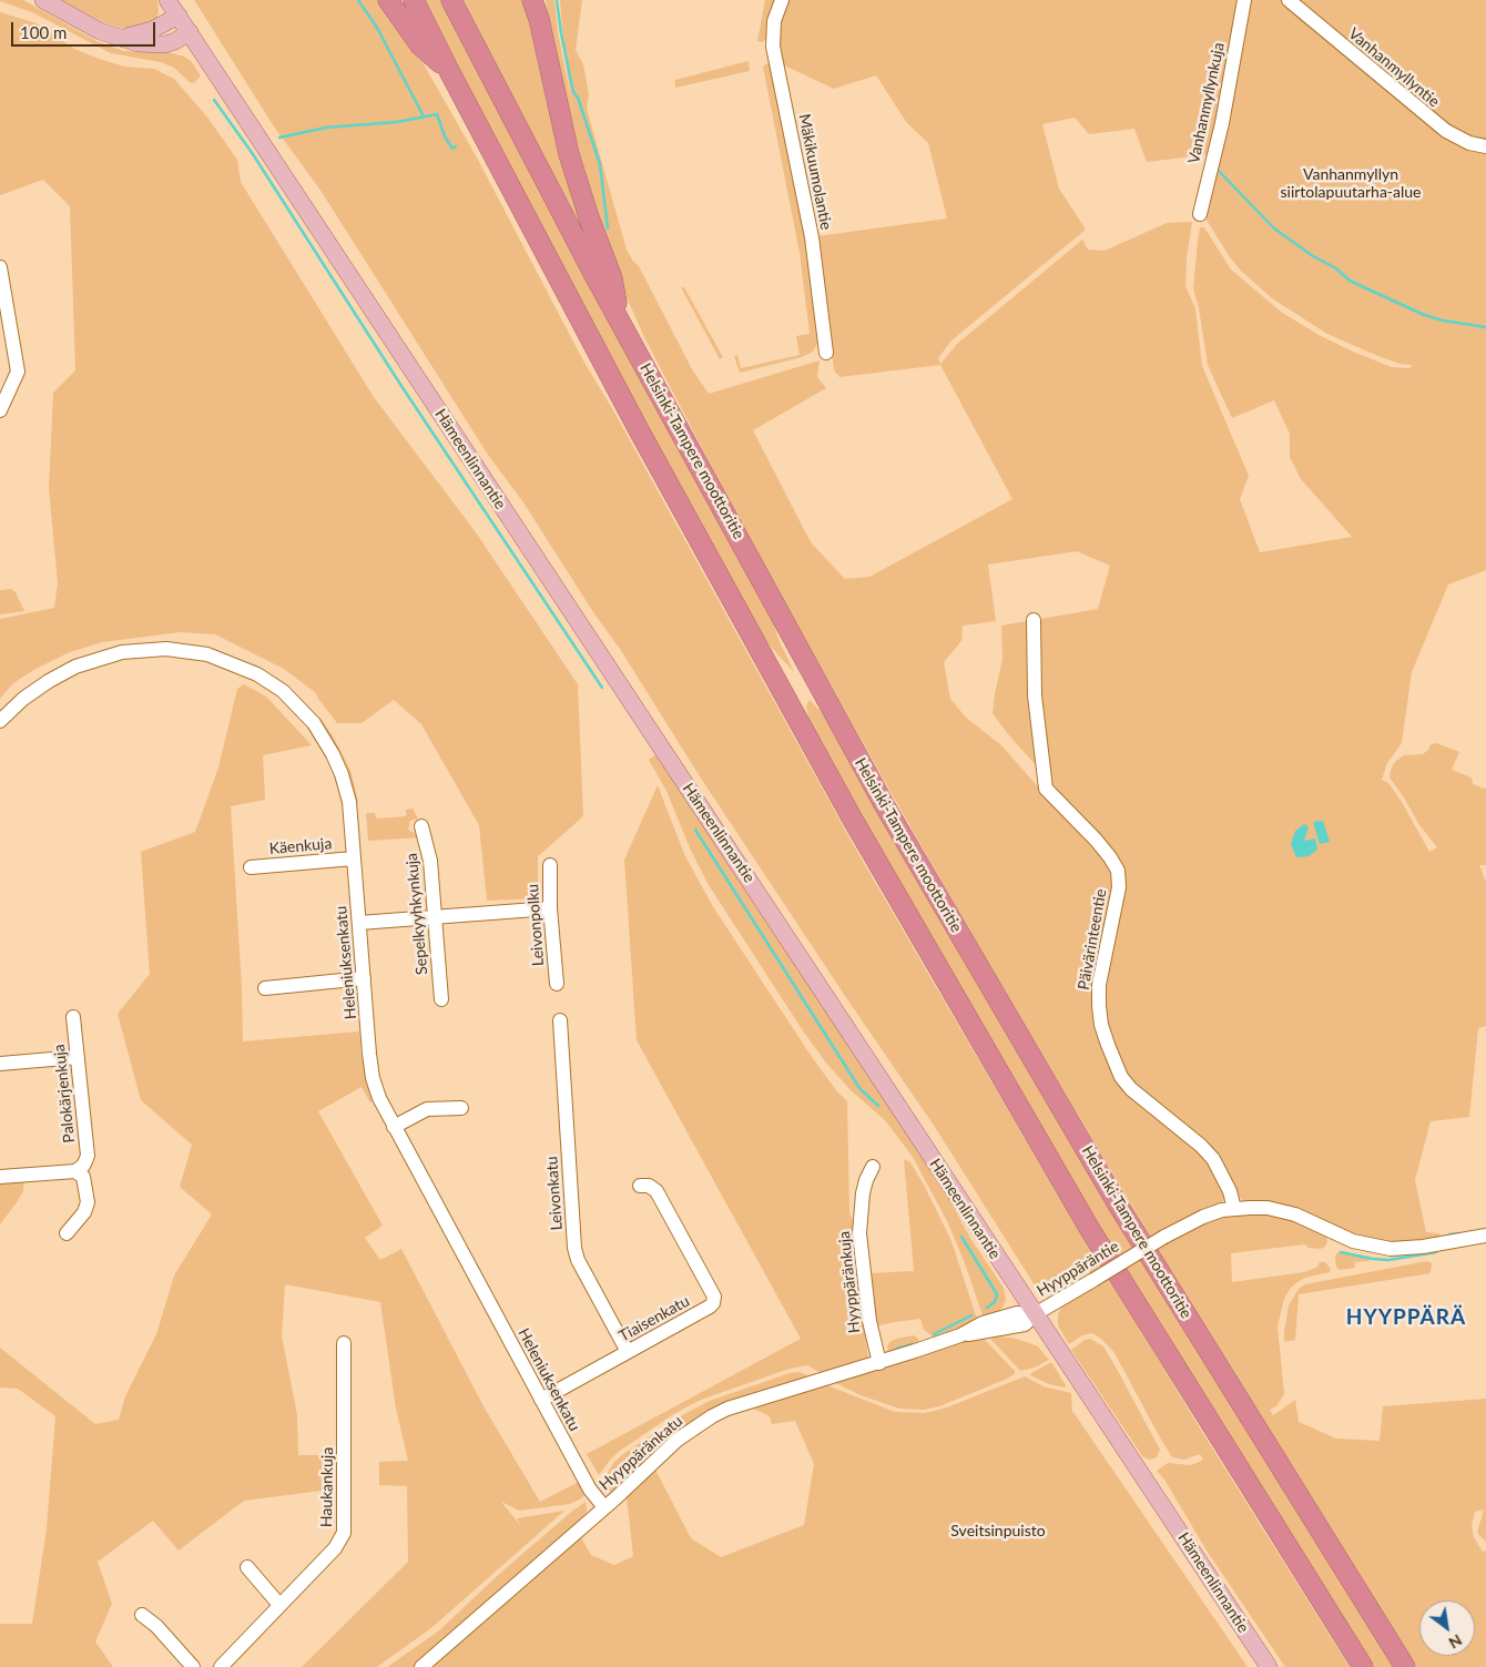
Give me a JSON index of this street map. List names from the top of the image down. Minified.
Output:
{"streets":{"highway":["Helsinki-Tampere moottoritie"],"main road":["Hämeenlinnantie"],"street":["Vanhanmyllyntie","Vanhanmyllynkuja","Mäkikuumolantie","Käenkuja","Sepelkyyhkynkuja","Leivonpolku","Päivärinteentie","Heleniuksenkatu","Palokärjenkuja","Leivonkatu","Hyyppäräntie","Hyyppäränkuja","Tiaisenkatu","Hyyppäränkatu","Haukankuja"]},"crossings":[["Hämeenlinnantie","Hyyppäräntie"],["Hämeenlinnantie","Hyyppäränkatu"],["Käenkuja","Heleniuksenkatu"],["Päivärinteentie","Hyyppäräntie"],["Heleniuksenkatu","Tiaisenkatu"],["Heleniuksenkatu","Hyyppäränkatu"],["Leivonkatu","Tiaisenkatu"],["Hyyppäräntie","Hyyppäränkatu"],["Hyyppäränkuja","Hyyppäränkatu"]],"districts":["HYYPPÄRÄ"],"parks":["Vanhanmyllyn siirtolapuutarha-alue","Sveitsinpuisto"],"scale_bar":"100 m","north":"bottom right"}
